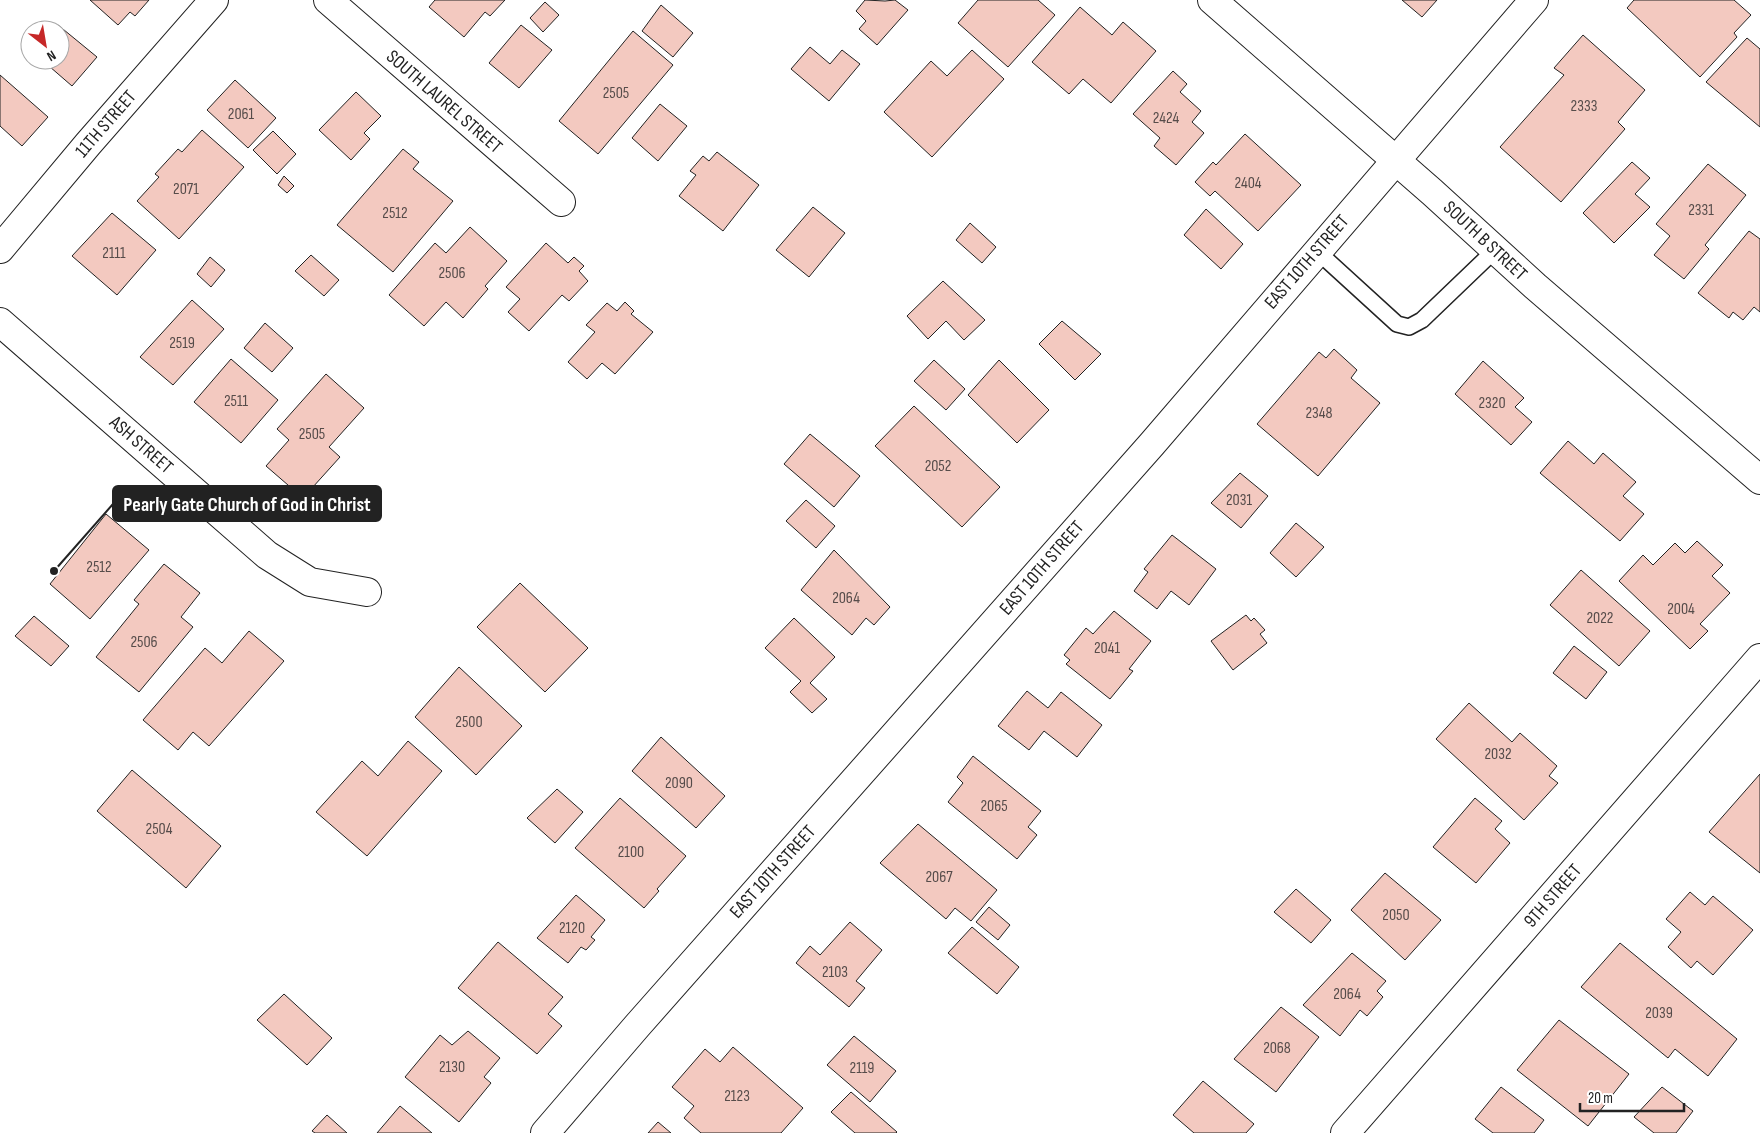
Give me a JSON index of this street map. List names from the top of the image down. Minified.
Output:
{"streets":{"street":["SOUTH LAUREL STREET","11TH STREET","SOUTH B STREET","EAST 10TH STREET","ASH STREET","9TH STREET"]},"crossings":[["SOUTH B STREET","EAST 10TH STREET"]],"places":["Pearly Gate Church of God in Christ"],"house_numbers":["2505","2333","2061","2424","2404","2071","2331","2512","2111","2506","2519","2511","2320","2348","2505","2052","2031","2512","2064","2004","2022","2506","2041","2500","2032","2090","2065","2504","2100","2067","2050","2120","2103","2064","2039","2068","2130","2119","2123"],"scale_bar":"20 m","north":"bottom right"}
